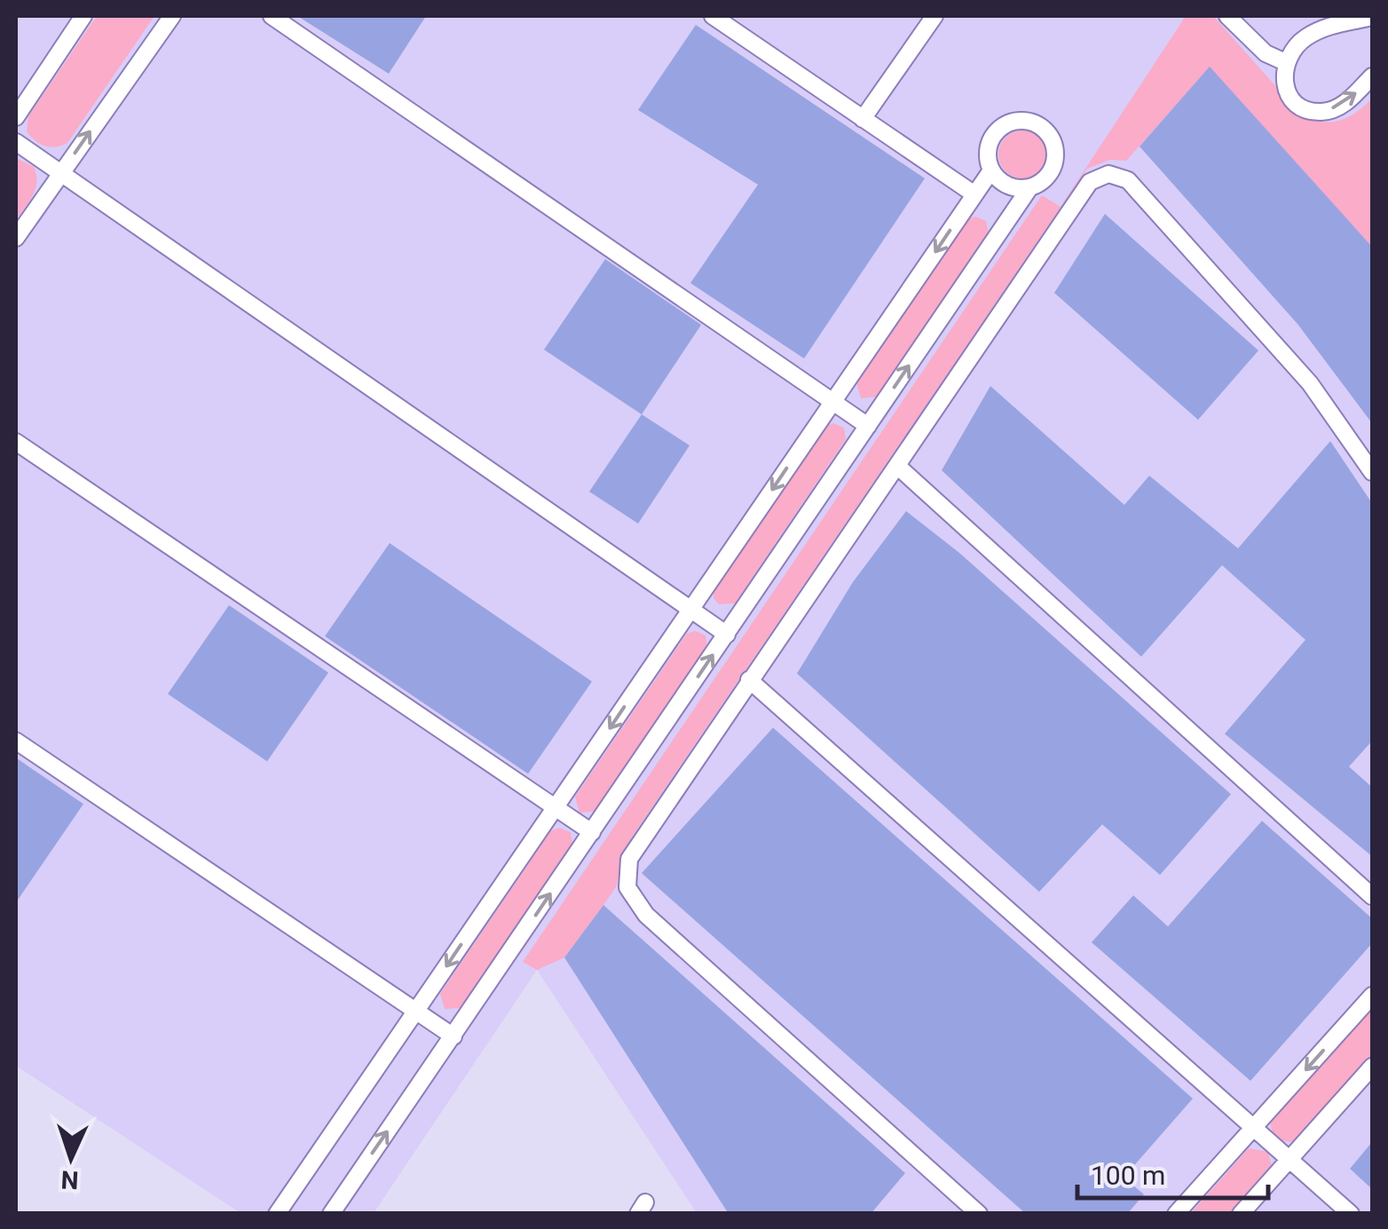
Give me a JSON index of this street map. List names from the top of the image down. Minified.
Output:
{"scale_bar":"100 m","north":"bottom"}
